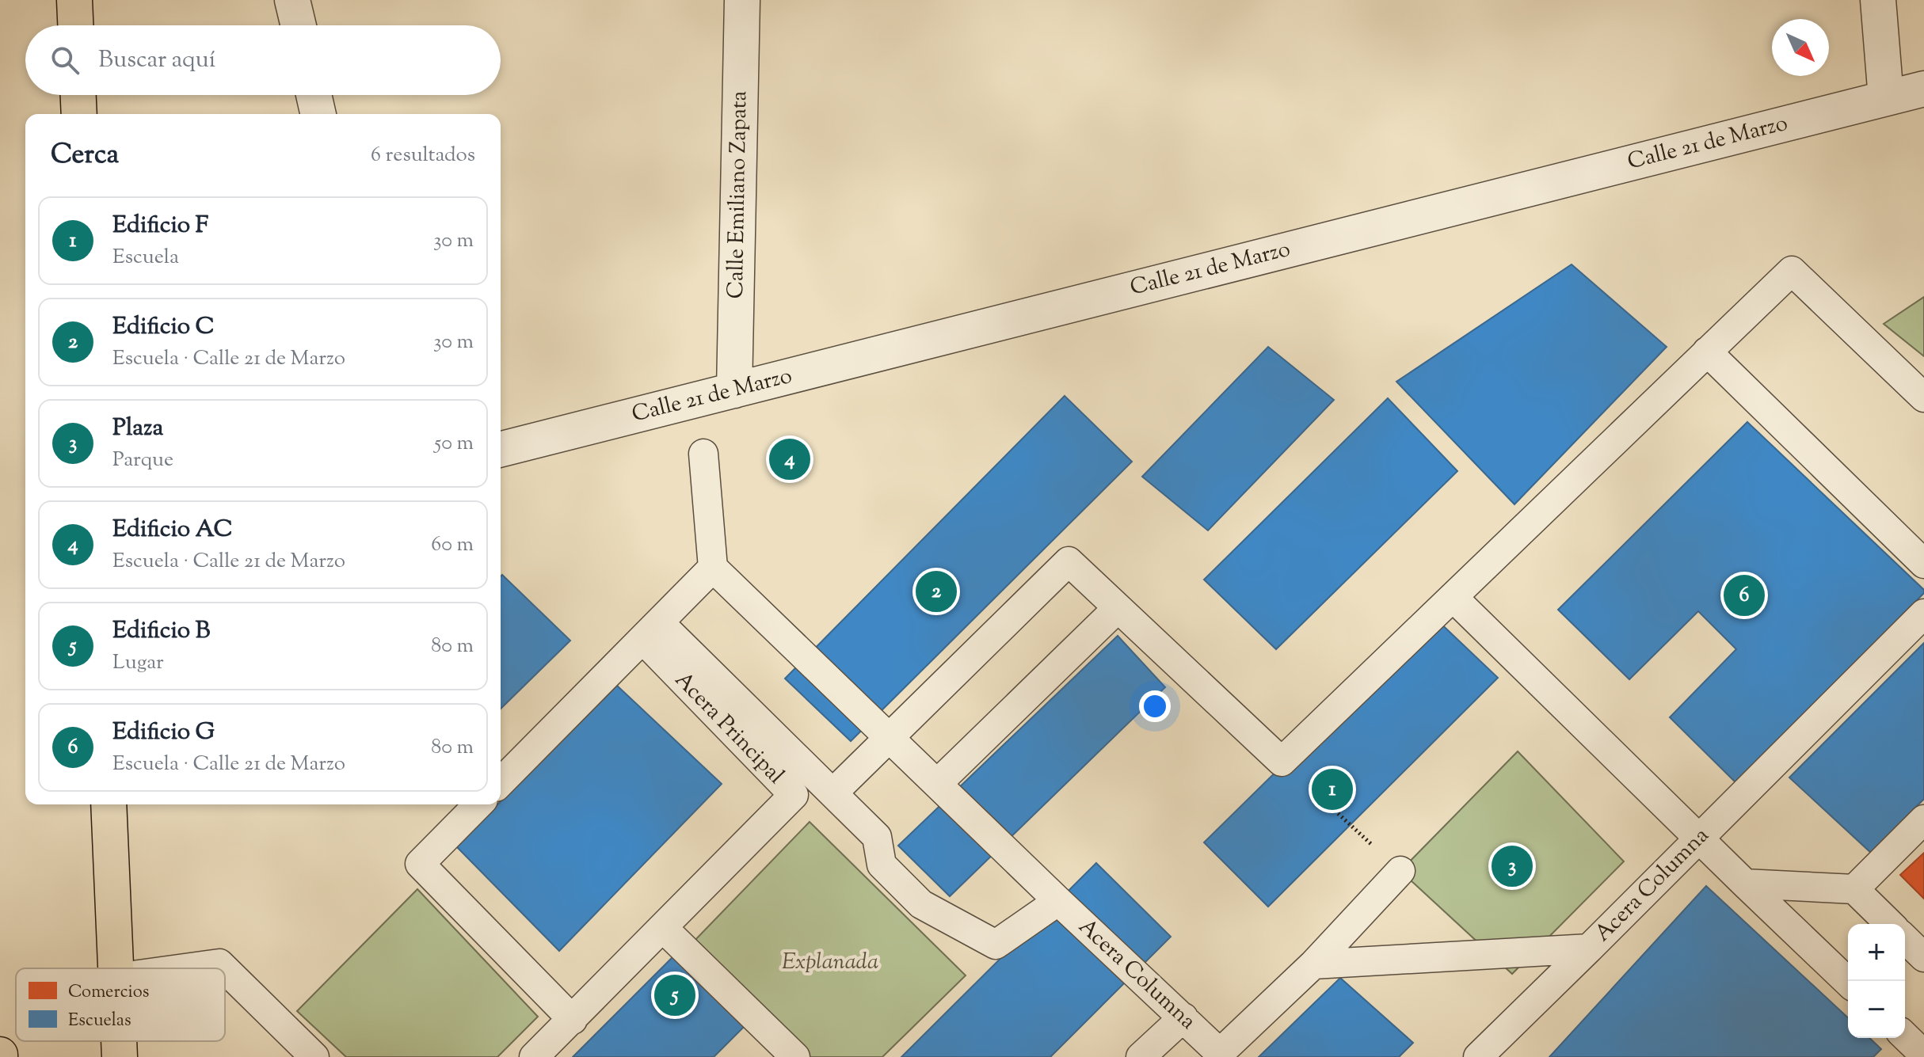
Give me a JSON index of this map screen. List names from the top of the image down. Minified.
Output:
{"streets":{"street":["Calle 21 de Marzo","Calle Emiliano Zapata"],"lane":["Acera Principal","Acera Columna"]},"crossings":[["Calle 21 de Marzo","Calle Emiliano Zapata"]],"parks":["Explanada"],"legend":["Comercios","Escuelas"],"north":"bottom right","page":{"search":"Buscar aquí","heading":["Cerca","6 resultados"],"list":[{"mark":"1","name":"Edificio F","note":"Escuela","value":"30 m"},{"mark":"2","name":"Edificio C","note":"Escuela · Calle 21 de Marzo","value":"30 m"},{"mark":"3","name":"Plaza","note":"Parque","value":"50 m"},{"mark":"4","name":"Edificio AC","note":"Escuela · Calle 21 de Marzo","value":"60 m"},{"mark":"5","name":"Edificio B","note":"Lugar","value":"80 m"},{"mark":"6","name":"Edificio G","note":"Escuela · Calle 21 de Marzo","value":"80 m"}],"pins":["4","2","6","1","3","5"],"map_buttons":["+","−"]}}
